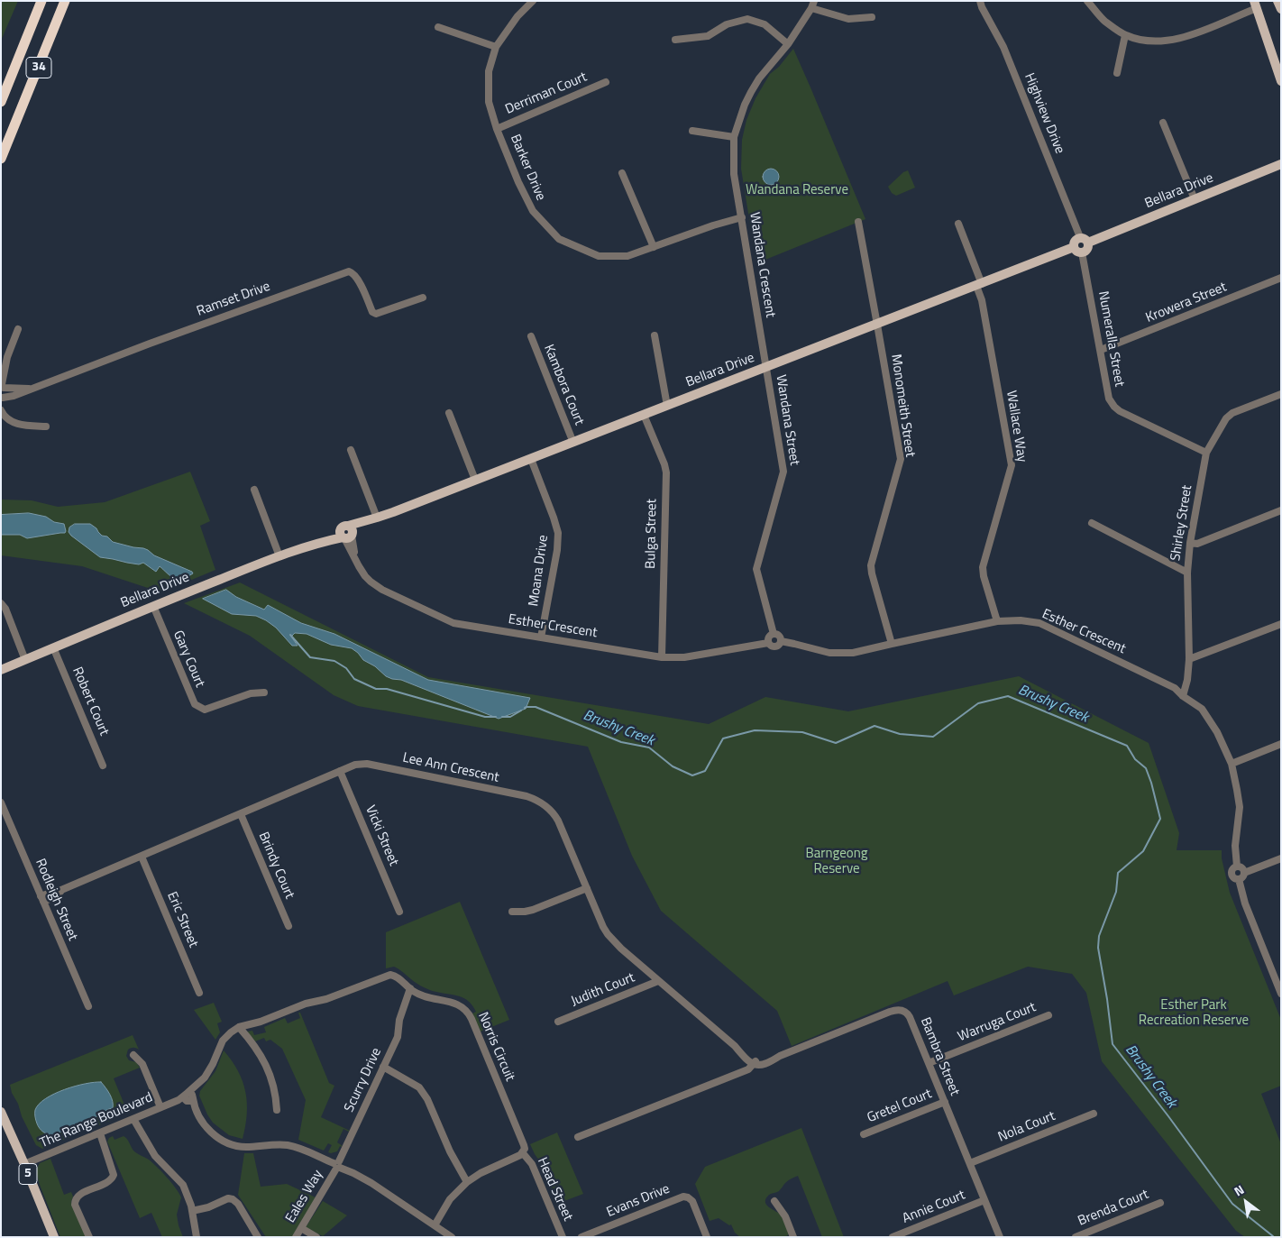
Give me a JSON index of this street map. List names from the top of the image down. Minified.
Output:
{"streets":{"highway":["34"],"main road":["Bellara Drive","5"],"street":["Derriman Court","Highview Drive","Barker Drive","Wandana Crescent","Ramset Drive","Krowera Street","Numeralla Street","Kambora Court","Monomeith Street","Wandana Street","Wallace Way","Shirley Street","Bulga Street","Moana Drive","Esther Crescent","Gary Court","Robert Court","Lee Ann Crescent","Vicki Street","Brindy Court","Rodleigh Street","Eric Street","Judith Court","Warruga Court","Norris Circuit","Bambra Street","Scurry Drive","Gretel Court","The Range Boulevard","Nola Court","Head Street","Eales Way","Evans Drive","Annie Court","Brenda Court"]},"crossings":[["Derriman Court","Barker Drive"],["Highview Drive","Bellara Drive"],["Barker Drive","Wandana Crescent"],["Bellara Drive","Wandana Crescent"],["Bellara Drive","Numeralla Street"],["Bellara Drive","Kambora Court"],["Bellara Drive","Monomeith Street"],["Bellara Drive","Wandana Street"],["Bellara Drive","Wallace Way"],["Bellara Drive","Bulga Street"],["Bellara Drive","Moana Drive"],["Bellara Drive","Esther Crescent"],["Bellara Drive","Gary Court"],["Bellara Drive","Robert Court"],["Wandana Crescent","Wandana Street"],["Krowera Street","Numeralla Street"],["Numeralla Street","Shirley Street"],["Monomeith Street","Esther Crescent"],["Wandana Street","Esther Crescent"],["Wallace Way","Esther Crescent"],["Shirley Street","Esther Crescent"],["Bulga Street","Esther Crescent"],["Moana Drive","Esther Crescent"],["Lee Ann Crescent","Vicki Street"],["Lee Ann Crescent","Brindy Court"],["Lee Ann Crescent","Rodleigh Street"],["Lee Ann Crescent","Eric Street"],["Lee Ann Crescent","Judith Court"],["Lee Ann Crescent","Bambra Street"],["Warruga Court","Bambra Street"],["Norris Circuit","Scurry Drive"],["Norris Circuit","The Range Boulevard"],["Norris Circuit","Head Street"],["Bambra Street","Gretel Court"],["Bambra Street","Nola Court"],["Bambra Street","Annie Court"],["Scurry Drive","Eales Way"],["The Range Boulevard","5"]],"water":["Brushy Creek"],"parks":["Wandana Reserve","Barngeong Reserve","Esther Park Recreation Reserve"],"north":"top left"}
